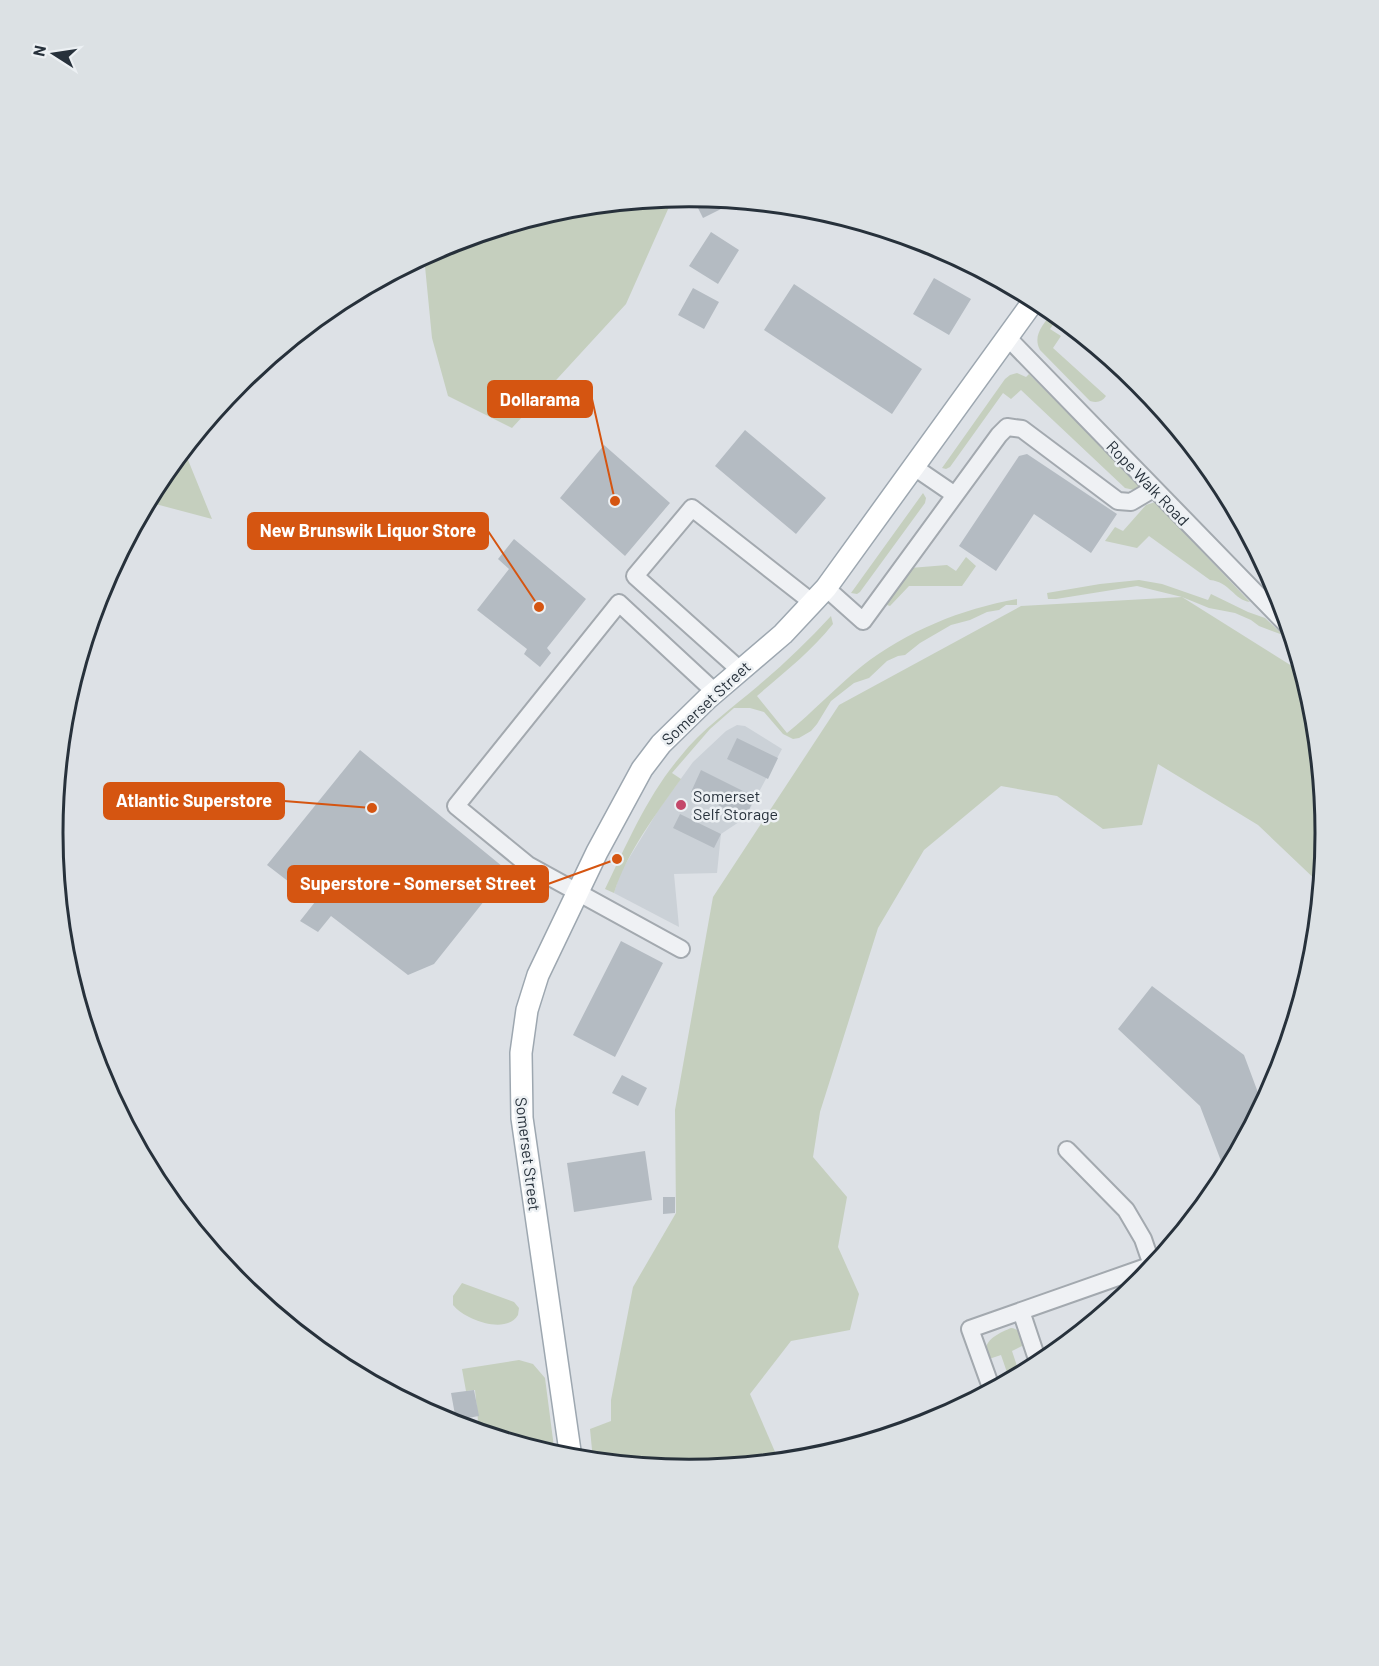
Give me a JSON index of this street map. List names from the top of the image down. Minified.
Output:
{"streets":{"main road":["Somerset Street"],"street":["Rope Walk Road"]},"crossings":[["Rope Walk Road","Somerset Street"]],"places":["Dollarama","New Brunswik Liquor Store","Somerset Self Storage","Atlantic Superstore","Superstore - Somerset Street"],"north":"left"}
